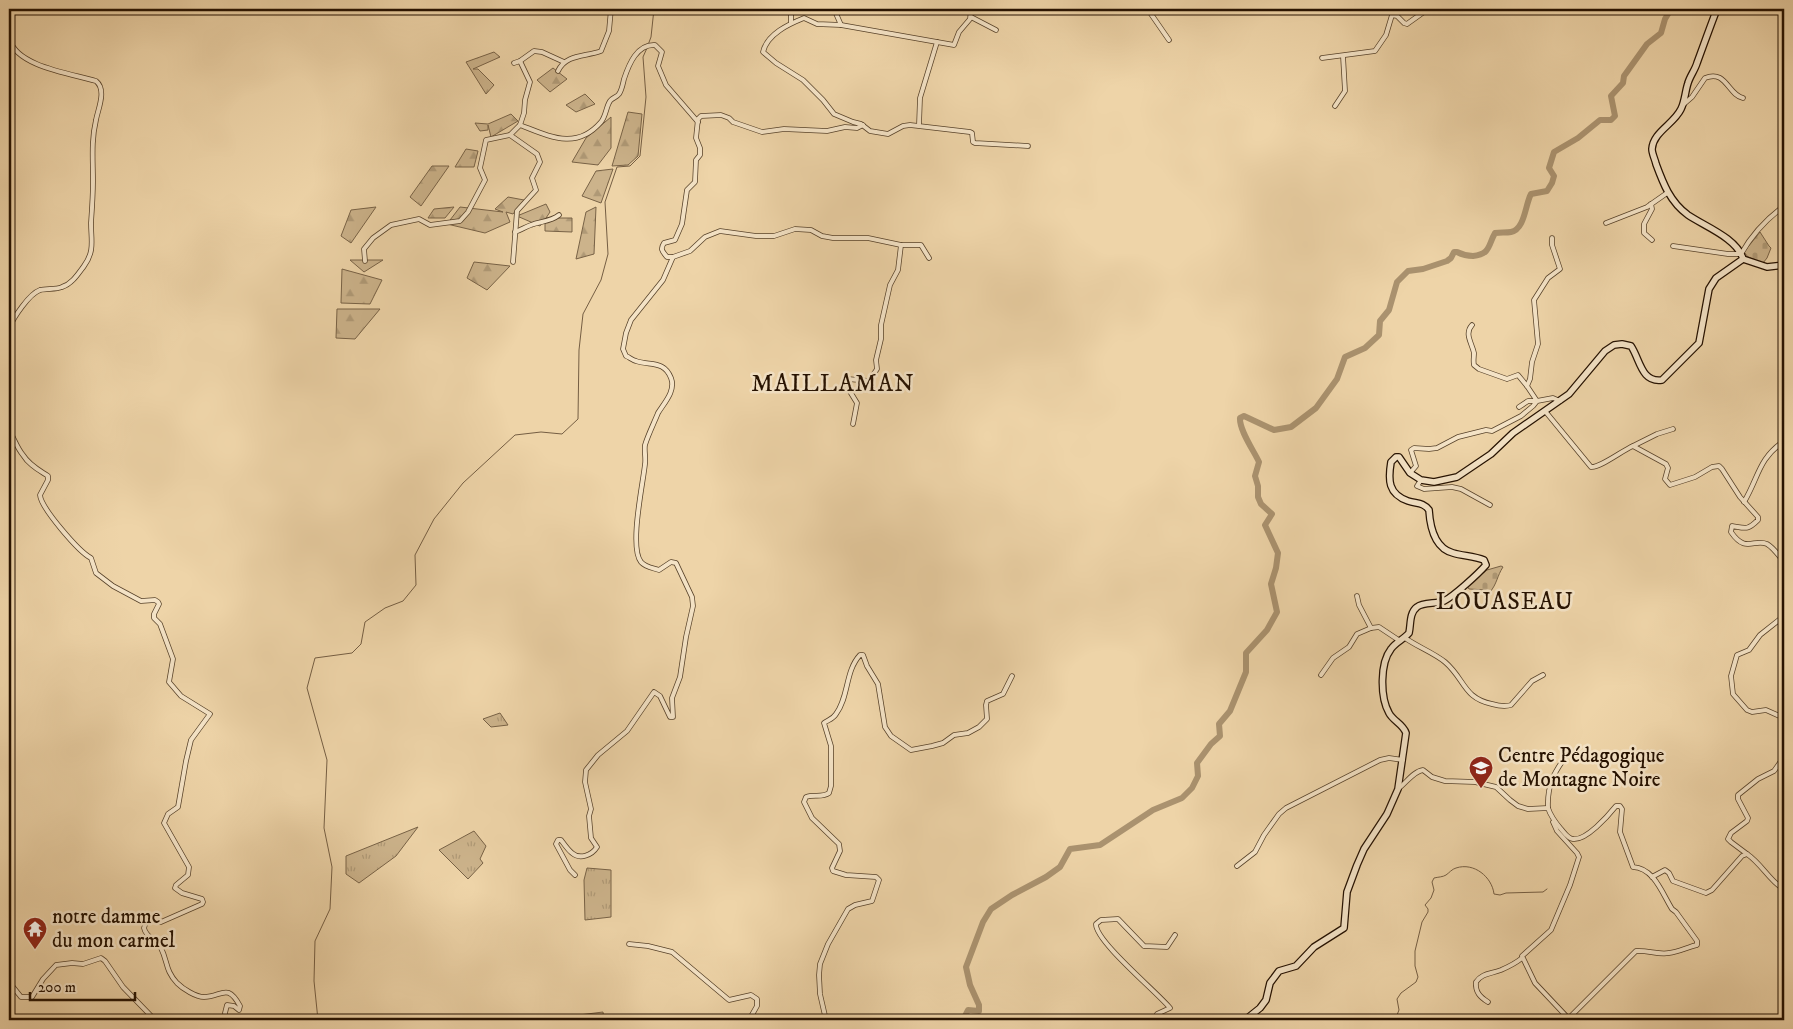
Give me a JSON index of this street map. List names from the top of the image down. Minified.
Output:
{"districts":["MAILLAMAN","LOUASEAU"],"places":{"school or university":["Centre Pédagogique de Montagne Noire"],"temple":["notre damme du mon carmel"]},"scale_bar":"200 m"}
